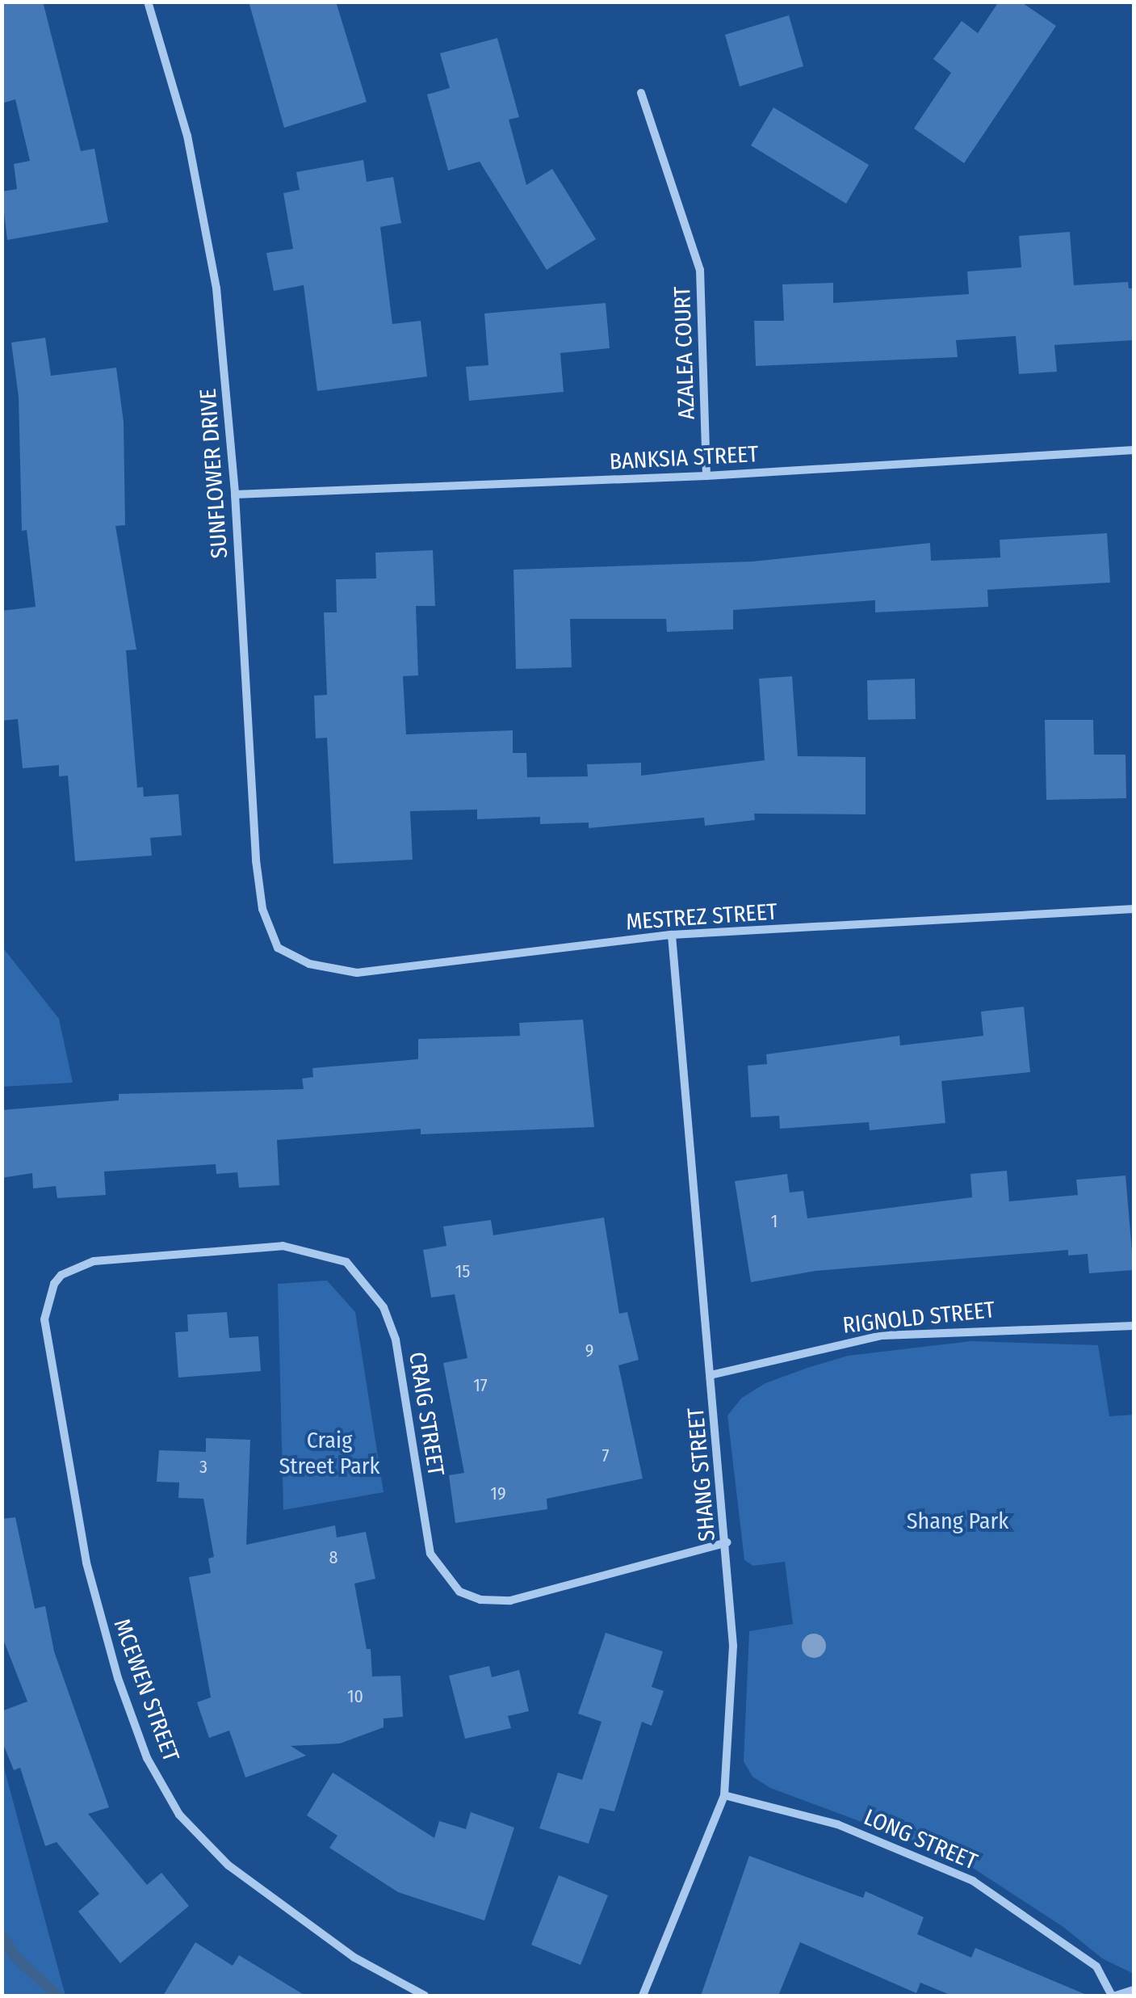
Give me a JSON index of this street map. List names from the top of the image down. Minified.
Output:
{"streets":{"street":["AZALEA COURT","BANKSIA STREET","SUNFLOWER DRIVE","MESTREZ STREET","RIGNOLD STREET","CRAIG STREET","SHANG STREET","MCEWEN STREET","LONG STREET"]},"crossings":[["AZALEA COURT","BANKSIA STREET"],["BANKSIA STREET","SUNFLOWER DRIVE"],["SUNFLOWER DRIVE","MESTREZ STREET"],["MESTREZ STREET","SHANG STREET"],["RIGNOLD STREET","SHANG STREET"],["CRAIG STREET","SHANG STREET"],["CRAIG STREET","MCEWEN STREET"],["SHANG STREET","LONG STREET"]],"parks":["Craig Street Park","Shang Park"],"house_numbers":["1","15","9","17","7","3","19","8","10"]}
